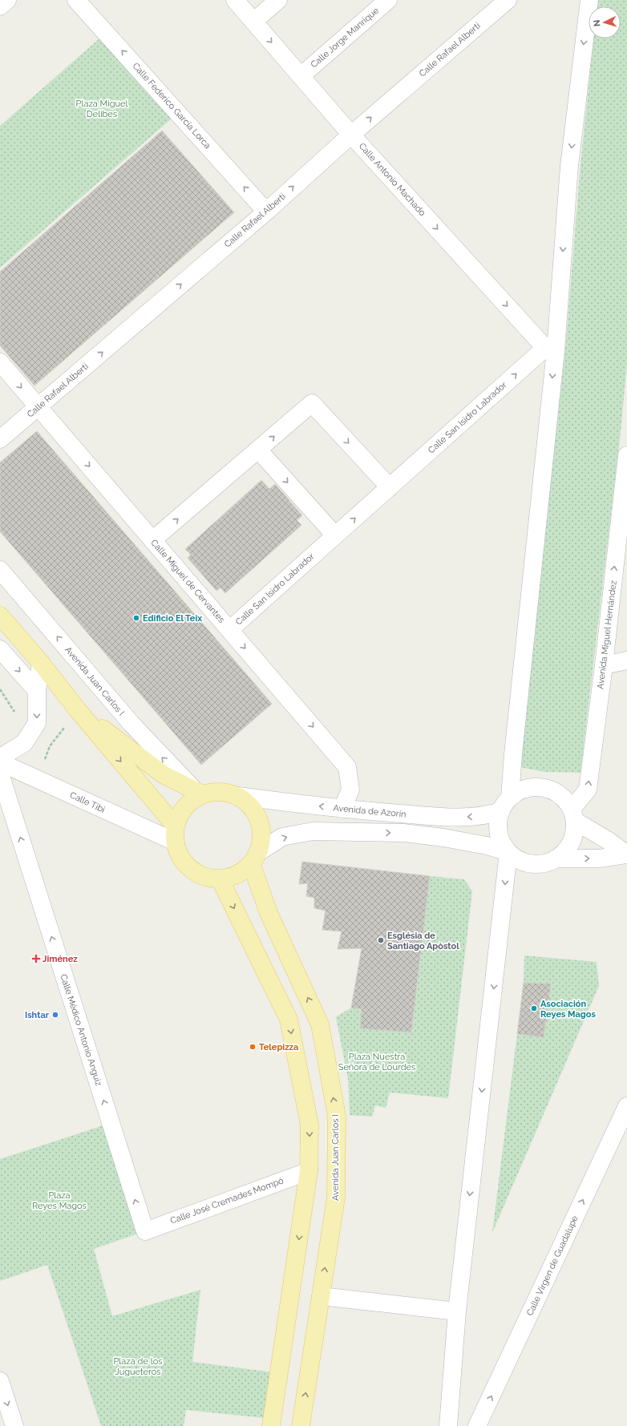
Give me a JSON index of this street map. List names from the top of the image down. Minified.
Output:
{"streets":{"main road":["Avenida Juan Carlos I"],"street":["Calle Jorge Manrique","Calle Rafael Alberti","Calle Federico García Lorca","Calle Antonio Machado","Calle San Isidro Labrador","Calle Miguel de Cervantes","Avenida Miguel Hernández","Calle Tibi","Avenida de Azorín","Calle Médico Antonio Anguiz","Calle José Cremades Mompó","Calle Virgen de Guadalupe"]},"crossings":[["Calle Jorge Manrique","Calle Antonio Machado"],["Calle Rafael Alberti","Calle Federico García Lorca"],["Calle Rafael Alberti","Calle Antonio Machado"],["Calle Rafael Alberti","Calle Miguel de Cervantes"],["Calle Antonio Machado","Calle San Isidro Labrador"],["Calle San Isidro Labrador","Calle Miguel de Cervantes"],["Calle Miguel de Cervantes","Avenida de Azorín"],["Avenida Miguel Hernández","Avenida de Azorín"],["Avenida Juan Carlos I","Calle Tibi"],["Avenida Juan Carlos I","Avenida de Azorín"],["Calle Tibi","Avenida de Azorín"],["Calle Médico Antonio Anguiz","Calle José Cremades Mompó"]],"one_way":["Calle Rafael Alberti","Calle Federico García Lorca","Calle Antonio Machado","Calle San Isidro Labrador","Calle Miguel de Cervantes","Calle Médico Antonio Anguiz"],"parks":["Plaza Miguel Delibes","Plaza Nuestra Señora de Lourdes","Plaza Reyes Magos","Plaza de los Jugueteros"],"places":{"other":["Edificio El Teix","Església de Santiago Apòstol","Asociación Reyes Magos","Ishtar","Telepizza"],"health":["Jiménez"]},"north":"left"}
